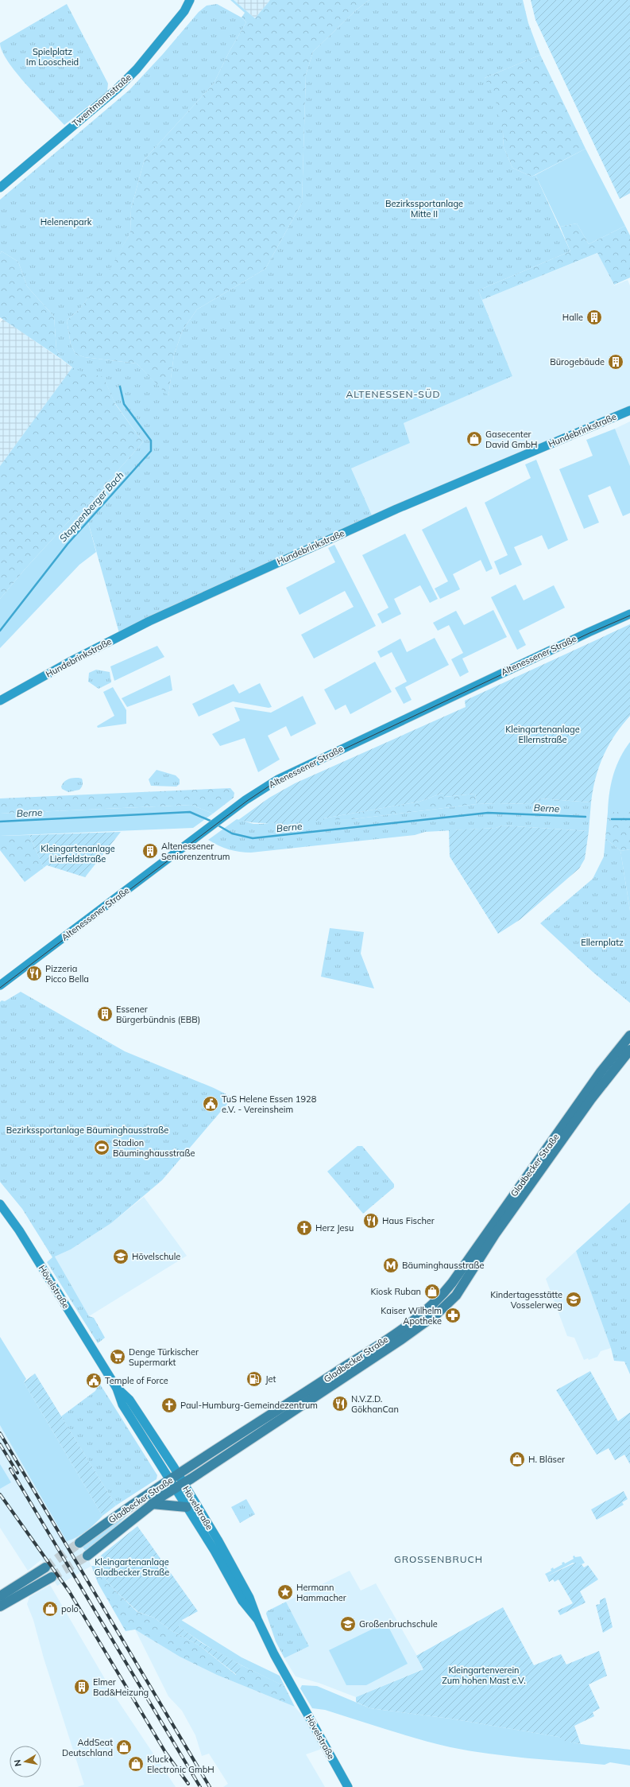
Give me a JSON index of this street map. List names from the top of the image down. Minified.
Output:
{"streets":{"main road":["Twentmannstraße","Hundebrinkstraße","Altenessener Straße","Gladbecker Straße","Hövelstraße"]},"crossings":[["Gladbecker Straße","Hövelstraße"]],"districts":["ALTENESSEN-SÜD","GROSSENBRUCH"],"water":["Stoppenberger Bach","Berne"],"parks":["Spielplatz Im Looscheid","Bezirkssportanlage Mitte II","Helenenpark","Kleingartenanlage Ellernstraße","Kleingartenanlage Lierfeldstraße","Ellernplatz","Bezirkssportanlage Bäuminghausstraße","Kleingartenanlage Gladbecker Straße","Kleingartenverein Zum hohen Mast e.V."],"places":{"building":["Halle","Bürogebäude","Altenessener Seniorenzentrum","Essener Bürgerbündnis (EBB)","Elmer Bad&Heizung"],"shop":["Gasecenter David GmbH","Kiosk Ruban","H. Bläser","polo","AddSeat Deutschland","Kluck Electronic GmbH"],"restaurant":["Pizzeria Picco Bella","Haus Fischer","N.V.Z.D. GökhanCan"],"public building":["TuS Helene Essen 1928 e.V. - Vereinsheim","Temple of Force"],"sports":["Stadion Bäuminghausstraße"],"church":["Herz Jesu","Paul-Humburg-Gemeindezentrum"],"school or university":["Hövelschule","Kindertagesstätte Vosselerweg","Großenbruchschule"],"metro station":["Bäuminghausstraße"],"pharmacy":["Kaiser Wilhelm Apotheke"],"supermarket":["Denge Türkischer Supermarkt"],"fuel station":["Jet"],"place":["Hermann Hammacher"]},"north":"left"}
